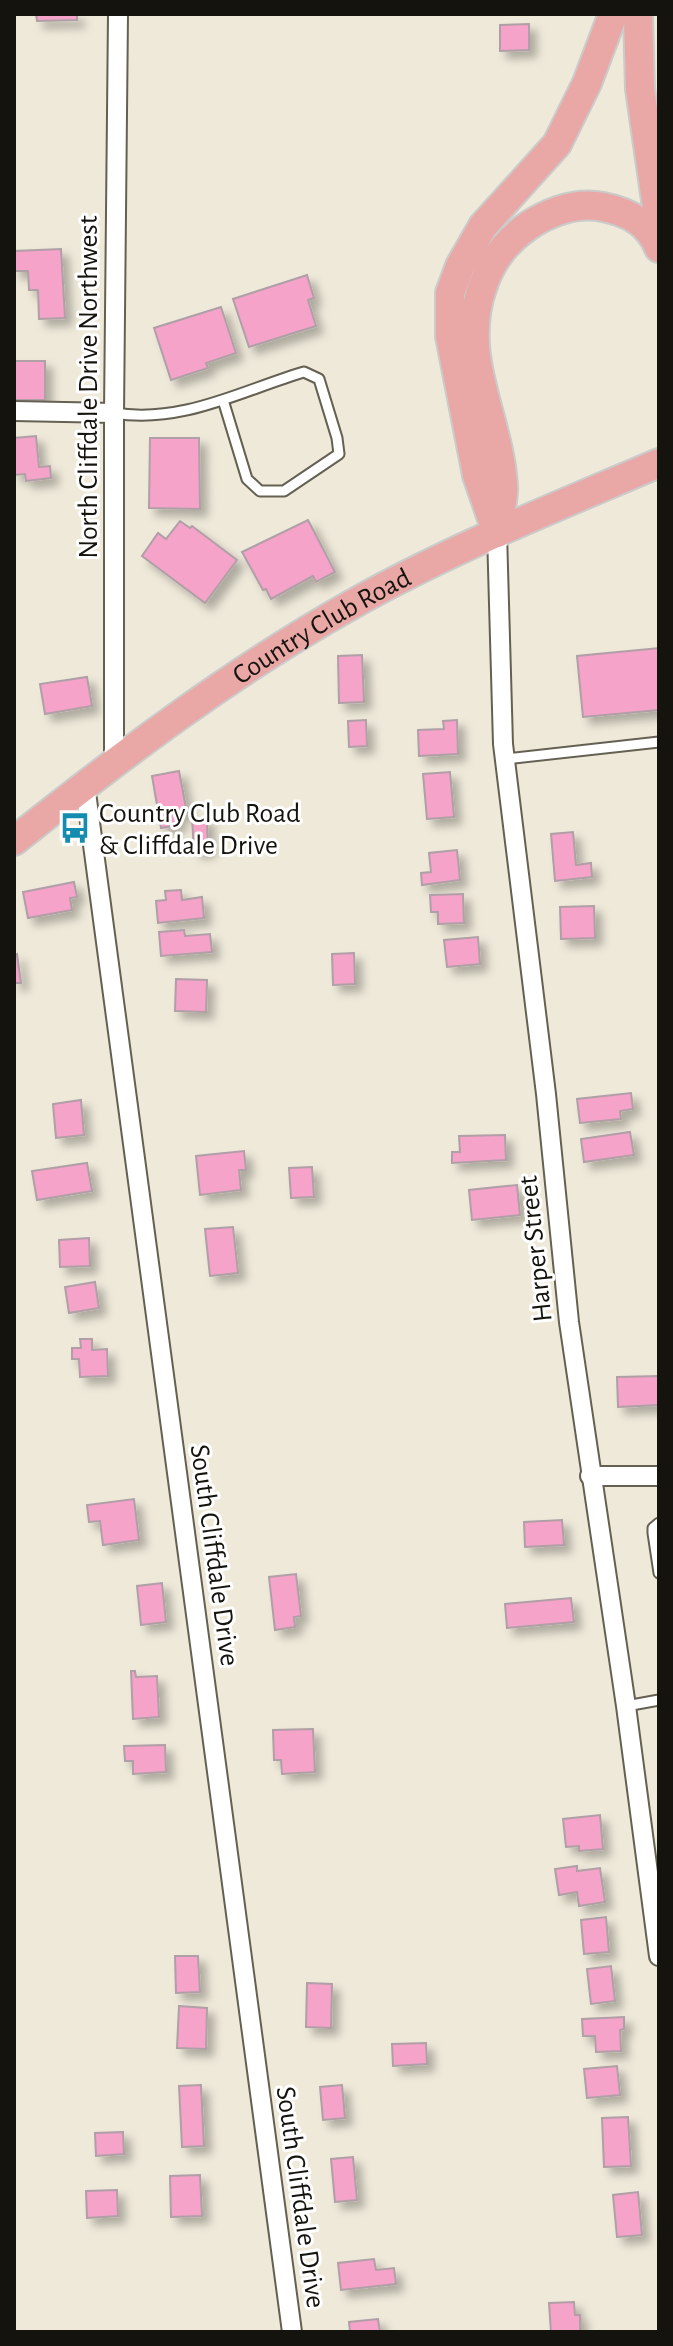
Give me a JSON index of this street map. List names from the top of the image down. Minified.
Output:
{"streets":{"main road":["Country Club Road"],"street":["North Cliffdale Drive Northwest","Harper Street","South Cliffdale Drive"]},"crossings":[["North Cliffdale Drive Northwest","Country Club Road"],["Country Club Road","Harper Street"],["Country Club Road","South Cliffdale Drive"]],"places":{"bus stop":["Country Club Road & Cliffdale Drive"]}}
